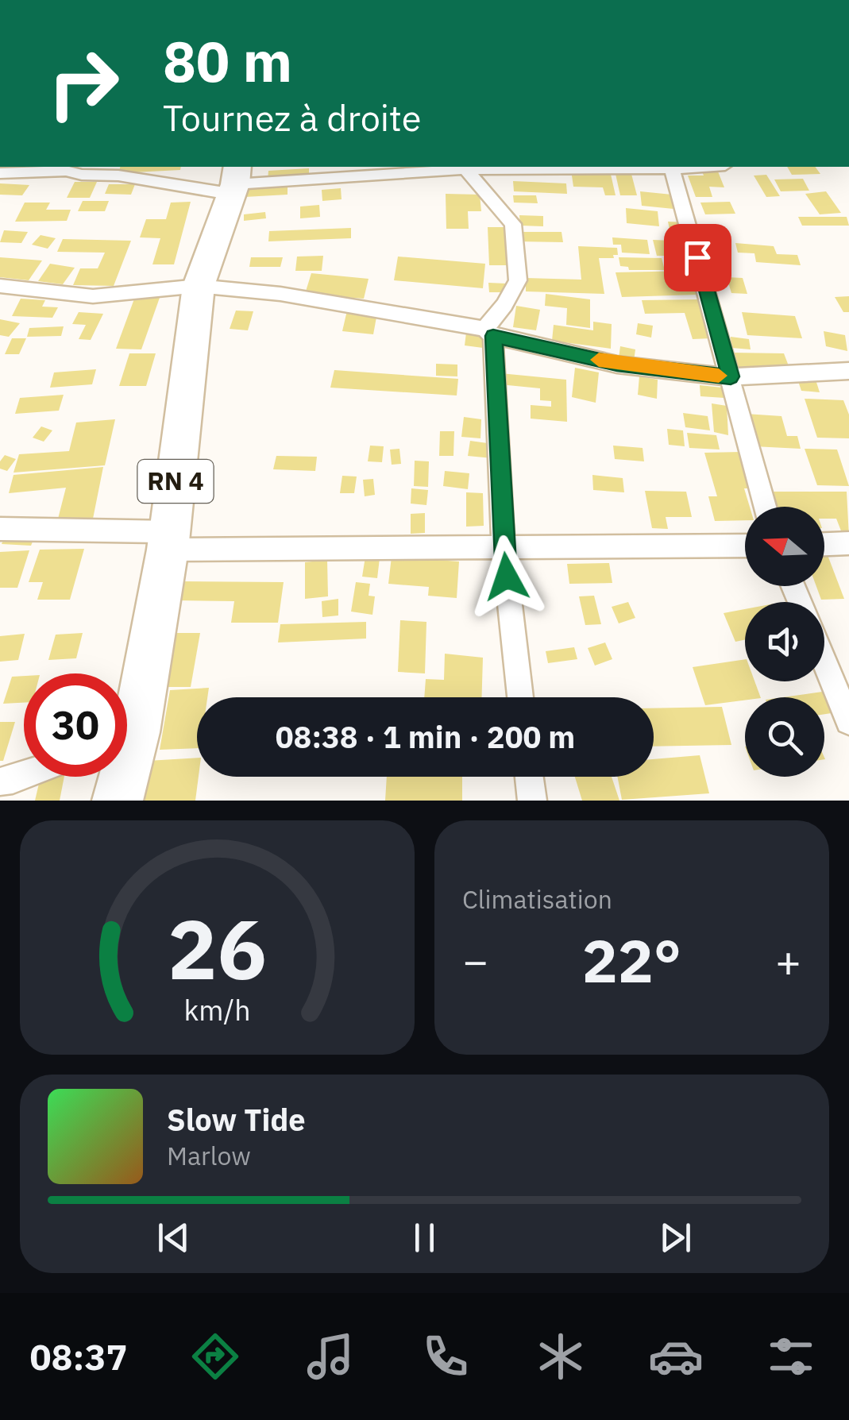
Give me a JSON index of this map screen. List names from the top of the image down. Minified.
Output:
{"streets":{"highway":["RN 4"]},"north":"left","page":{"turn":["80 m","Tournez à droite"],"limit":"30","trip":"08:38 · 1 min · 200 m","tile":"Climatisation","heat":["−","22°","+"],"song":["Slow Tide","Marlow"],"tabs":"08:37","gauge":["26","km/h"]}}
